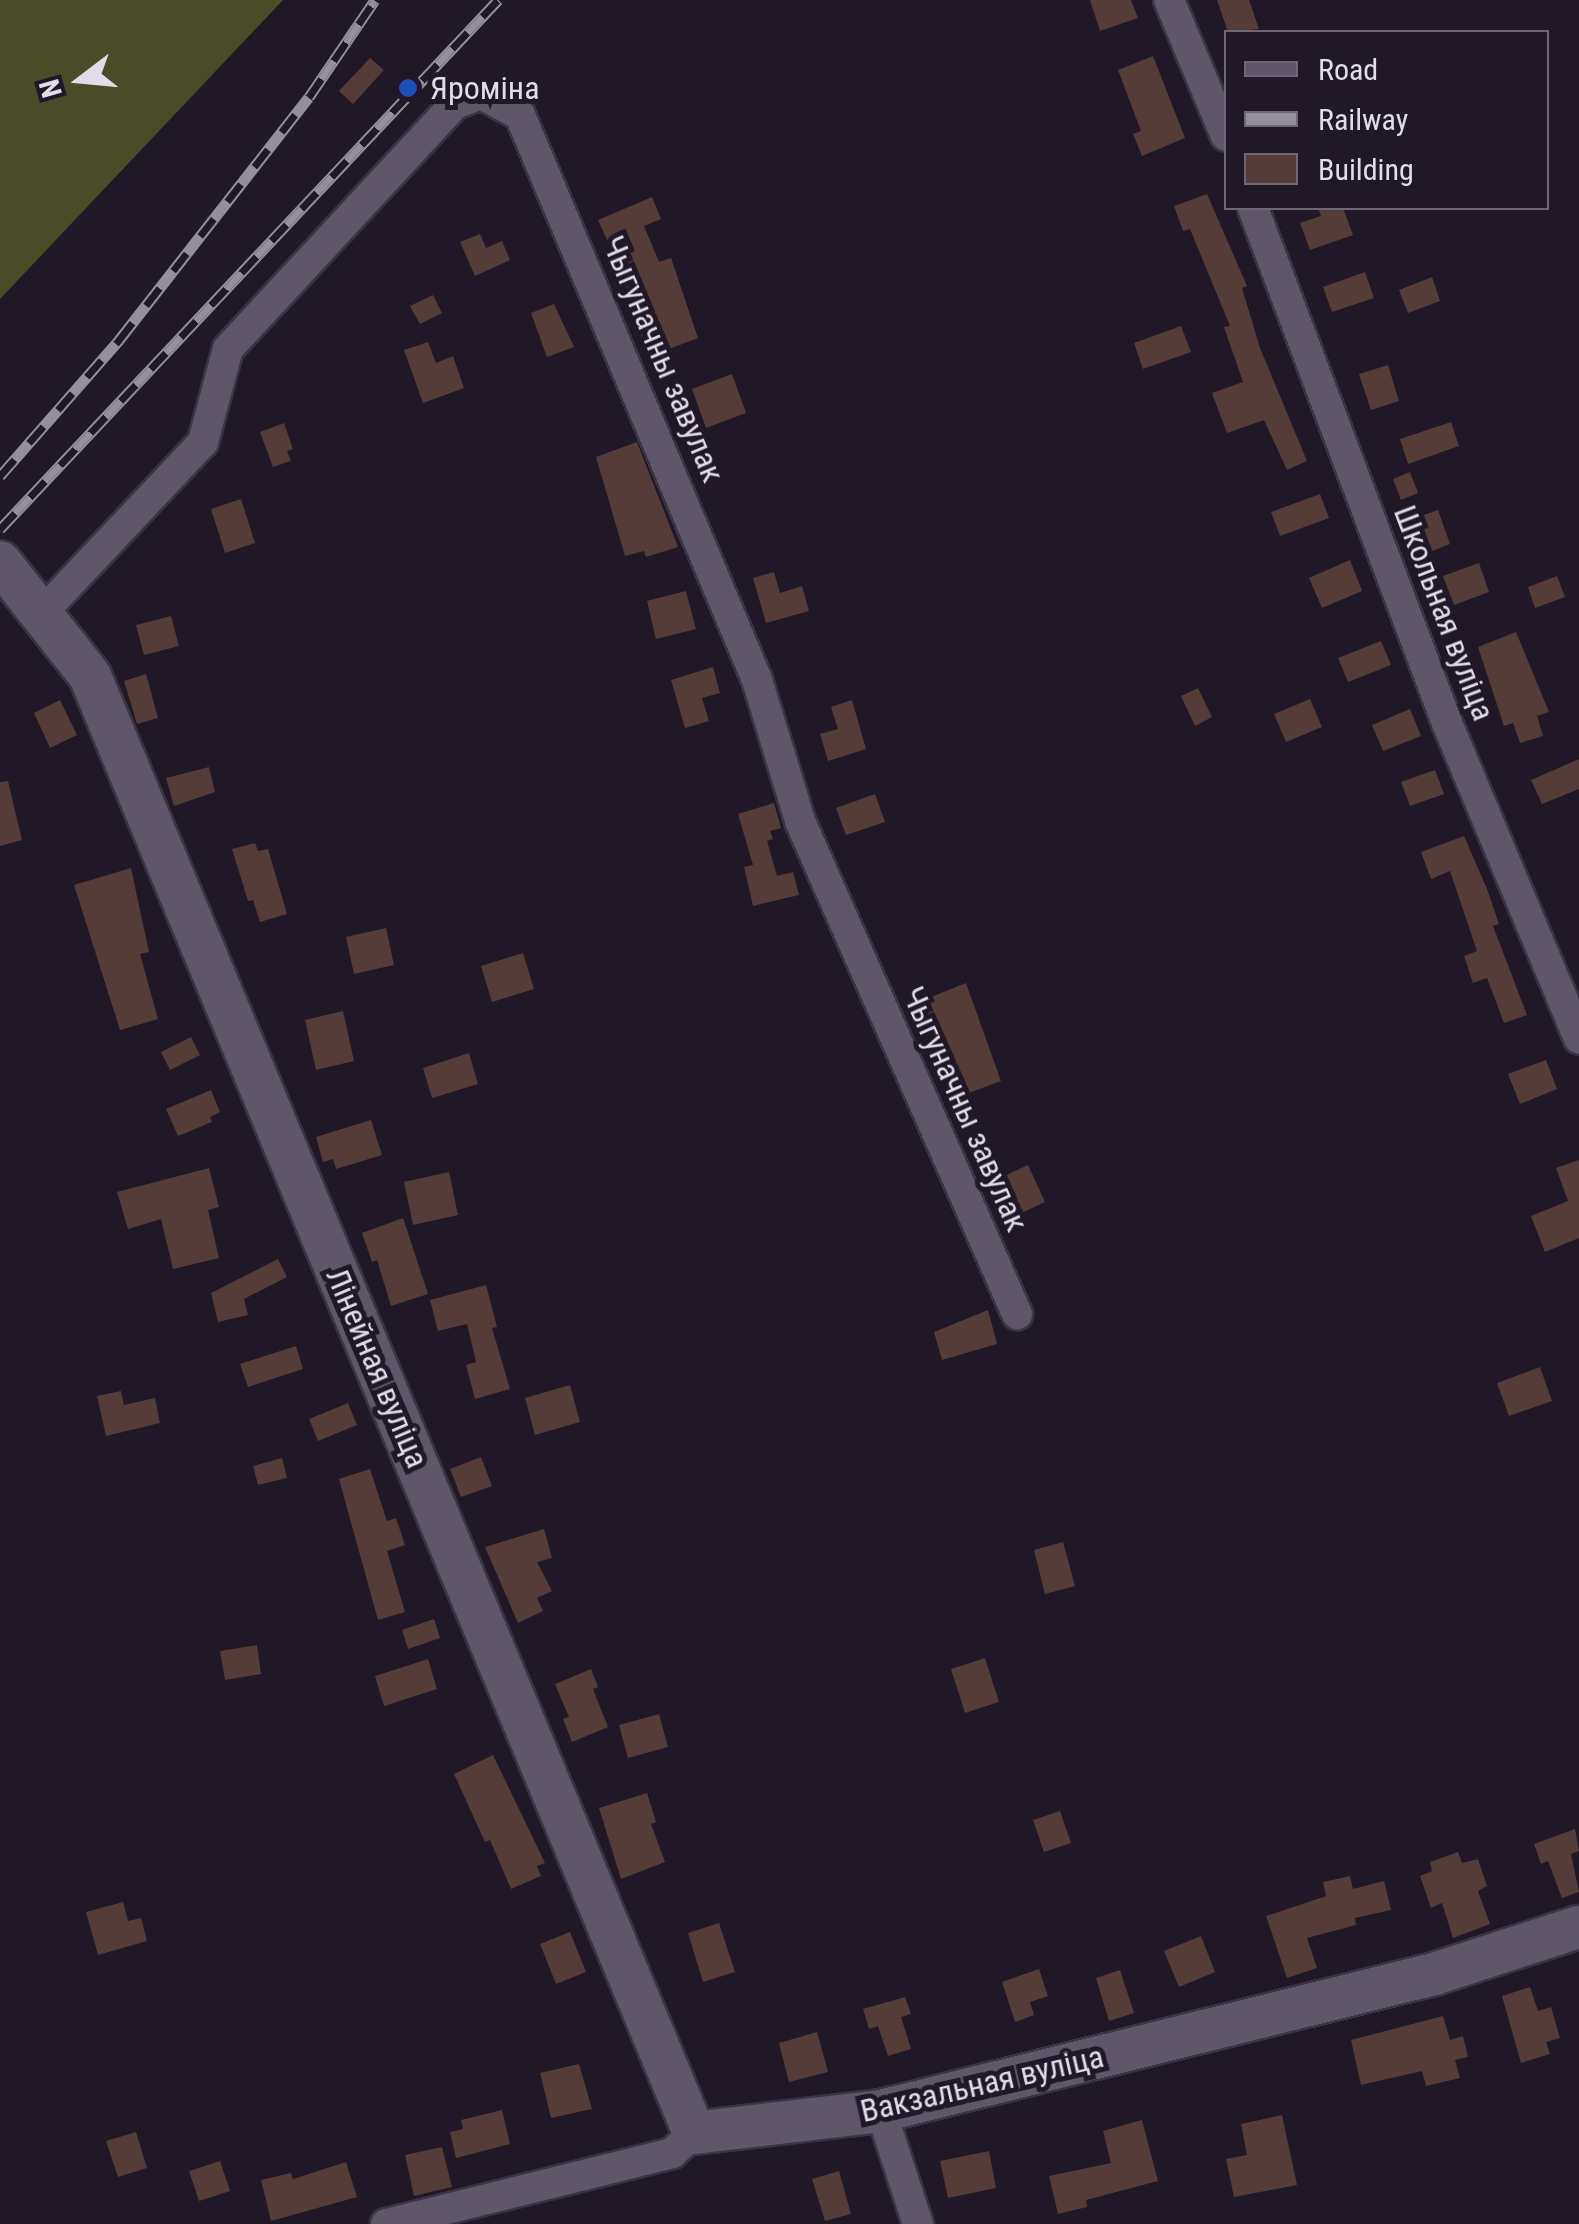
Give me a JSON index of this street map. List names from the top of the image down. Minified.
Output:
{"streets":{"street":["Чыгуначны завулак","Школьная вуліца","Лінейная вуліца","Вакзальная вуліца"]},"crossings":[["Чыгуначны завулак","Лінейная вуліца"],["Лінейная вуліца","Вакзальная вуліца"]],"places":["Яроміна"],"legend":["Road","Railway","Building"],"north":"left"}
